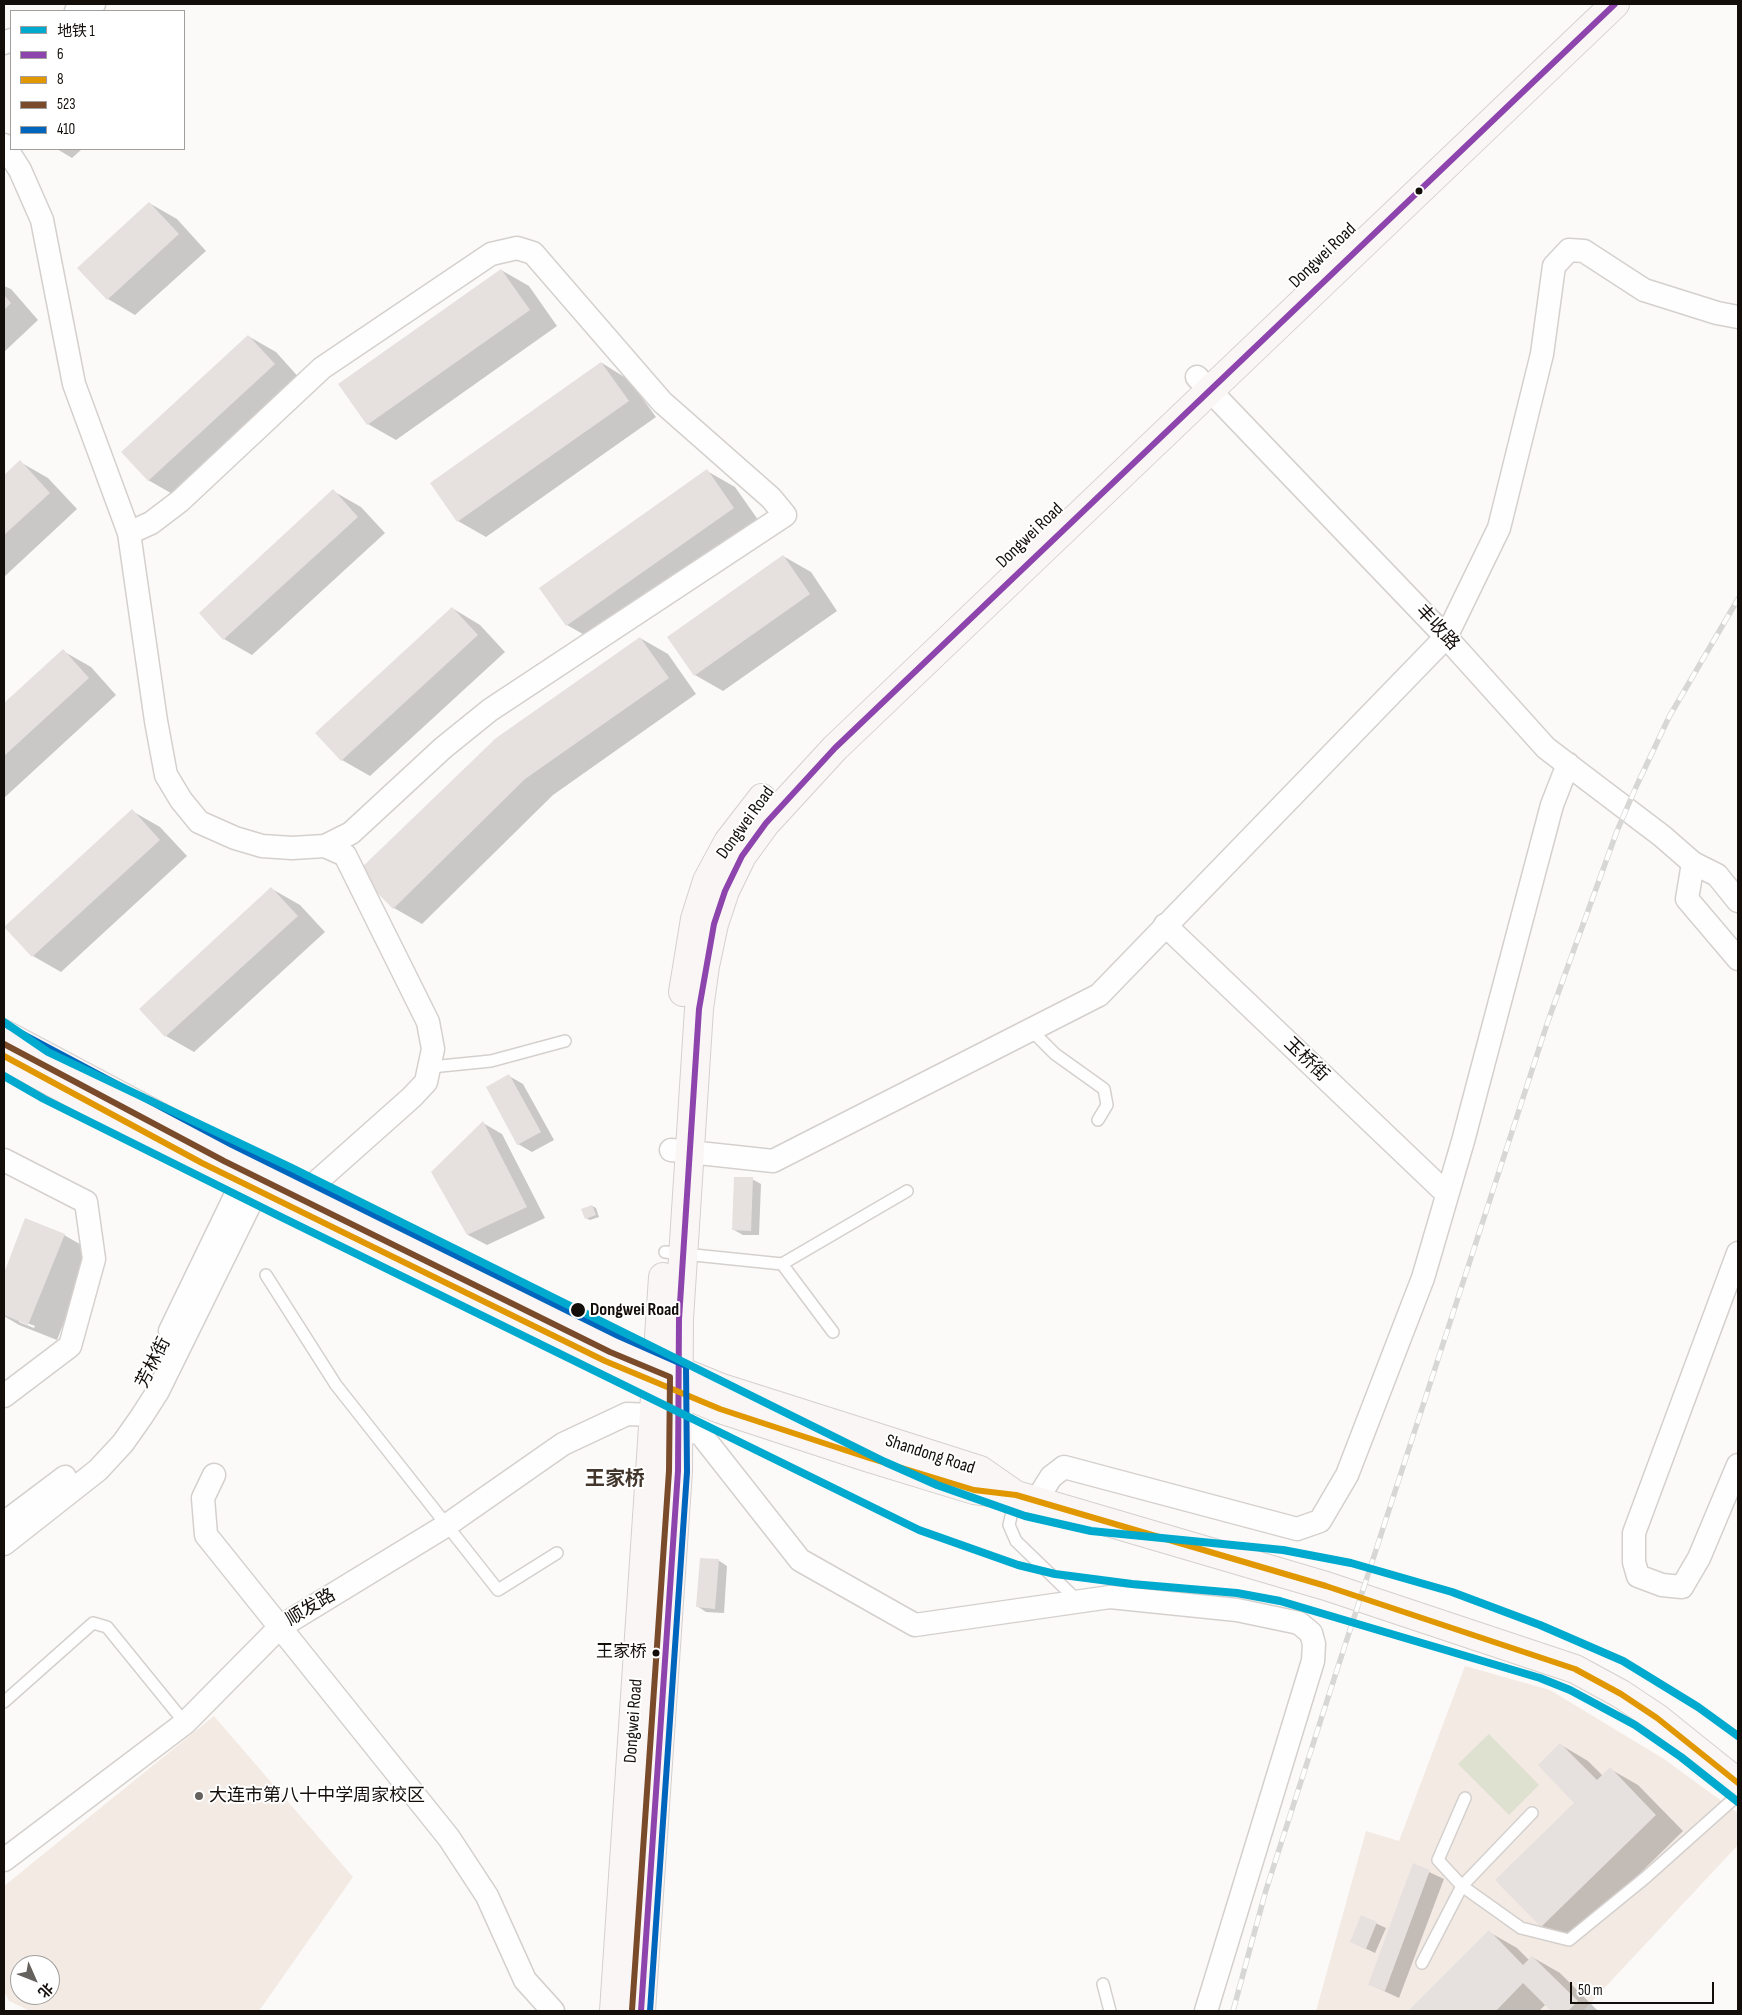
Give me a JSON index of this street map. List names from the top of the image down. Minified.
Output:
{"streets":{"main road":["Dongwei Road","Shandong Road"],"street":["丰收路","玉桥街","芳林街","顺发路"]},"crossings":[["Dongwei Road","丰收路"],["Dongwei Road","Shandong Road"],["Dongwei Road","顺发路"],["芳林街","Shandong Road"]],"districts":["王家桥"],"places":["Dongwei Road","王家桥","大连市第八十中学周家校区"],"lines":["transit line 6","metro line 1","transit line 410","transit line 523","transit line 8"],"legend":["地铁 1","6","8","523","410"],"scale_bar":"50 m","north":"bottom right"}
